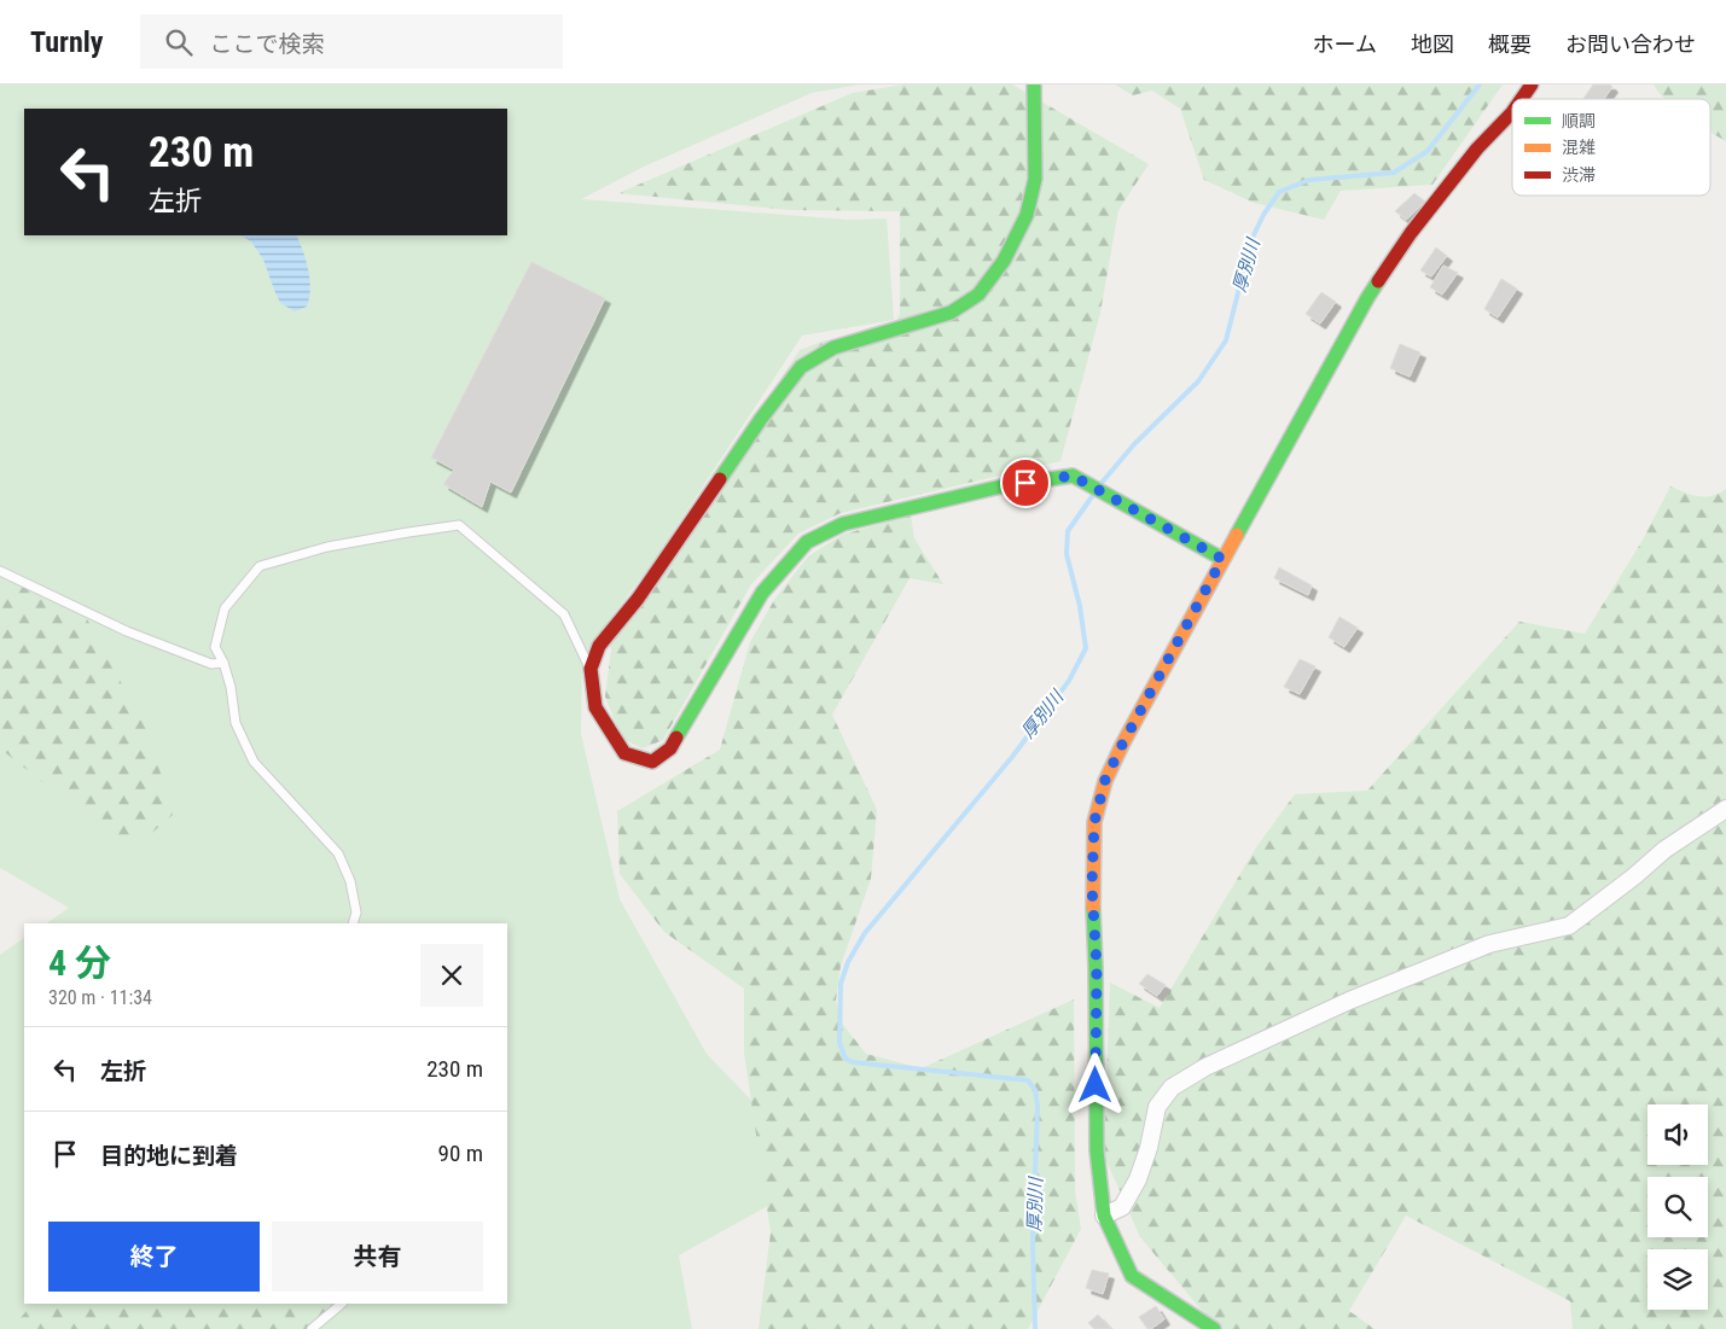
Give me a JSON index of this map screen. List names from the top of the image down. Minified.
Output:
{"water":["厚別川"],"legend":["順調","混雑","渋滞"],"page":{"header":"Turnly","search":"ここで検索","nav":["ホーム","地図","概要","お問い合わせ"],"turn":["230 m","左折"],"heading":["4 分","320 m · 11:34"],"list":[{"name":"左折","value":"230 m"},{"name":"目的地に到着","value":"90 m"}],"buttons":["終了","共有"]}}
